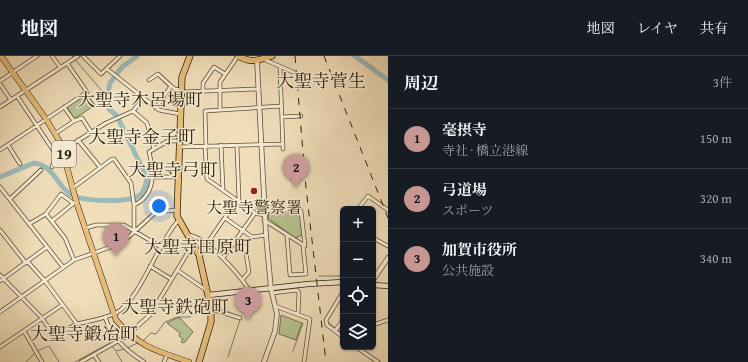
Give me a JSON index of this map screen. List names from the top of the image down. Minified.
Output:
{"streets":{"main road":["19"]},"districts":["大聖寺菅生","大聖寺木呂場町","大聖寺金子町","大聖寺弓町","大聖寺田原町","大聖寺鉄砲町","大聖寺鍛冶町"],"places":["大聖寺警察署"],"page":{"header":"地図","nav":["地図","レイヤ","共有"],"heading":["周辺","3件"],"list":[{"mark":"1","name":"毫摂寺","note":"寺社 · 橋立港線","value":"150 m"},{"mark":"2","name":"弓道場","note":"スポーツ","value":"320 m"},{"mark":"3","name":"加賀市役所","note":"公共施設","value":"340 m"}],"pins":["2","1","3"],"map_buttons":["+","−"]}}
